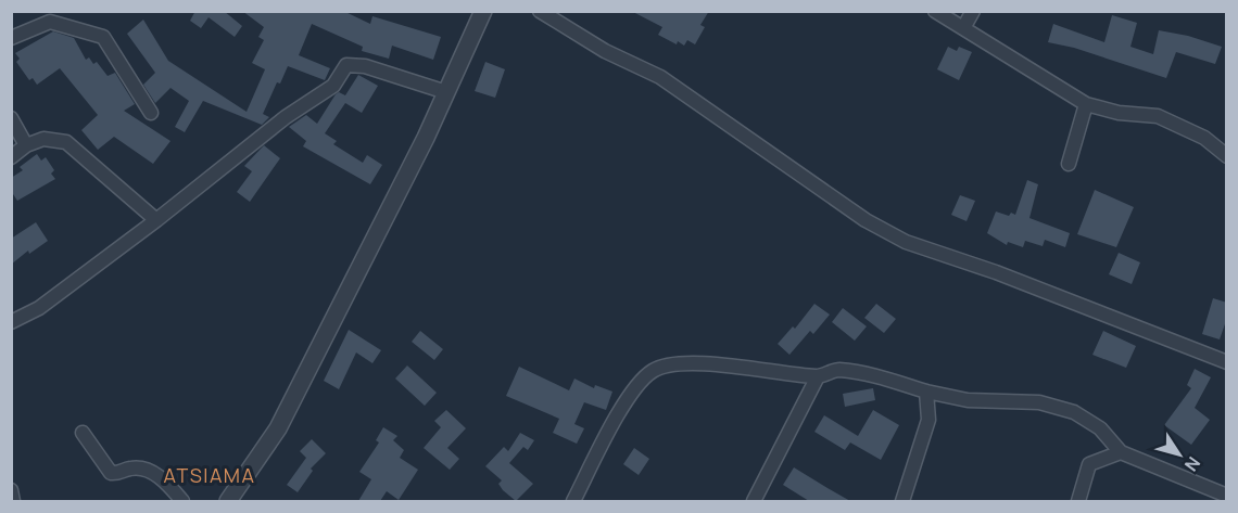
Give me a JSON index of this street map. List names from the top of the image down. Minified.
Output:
{"districts":["ATSIAMA"],"north":"bottom right"}
